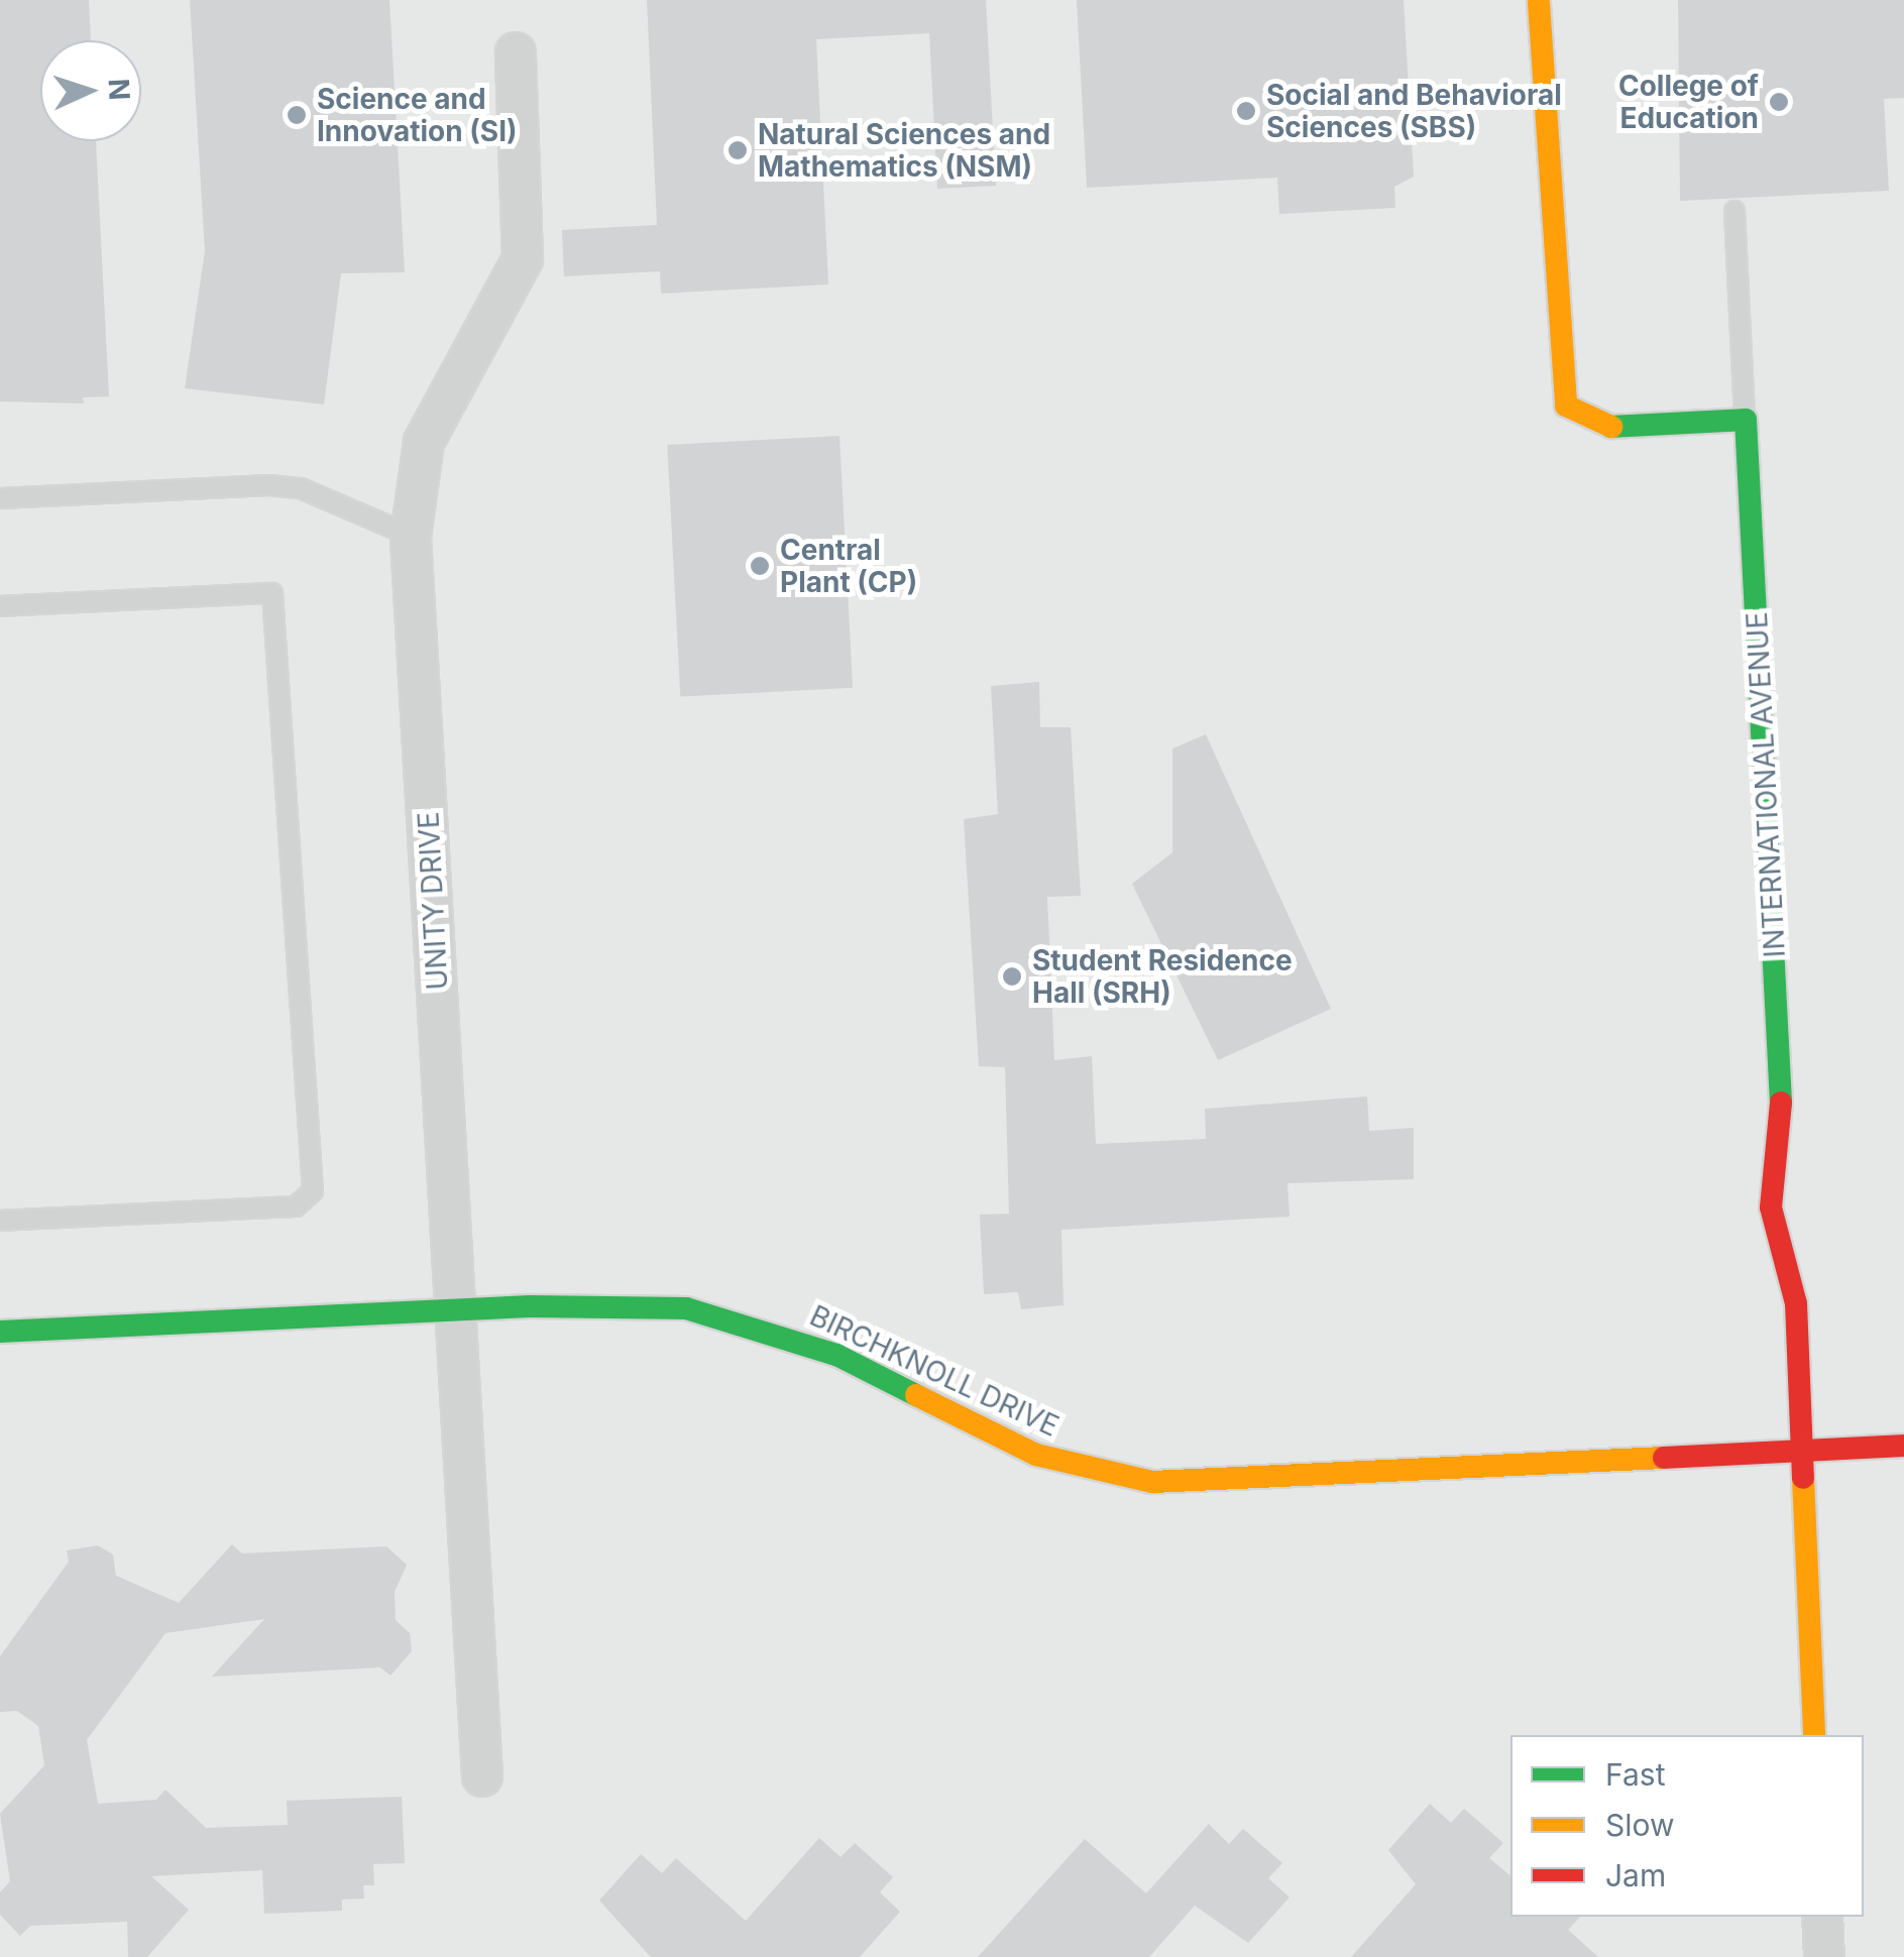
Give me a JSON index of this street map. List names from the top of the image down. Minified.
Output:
{"streets":{"street":["INTERNATIONAL AVENUE","UNITY DRIVE","BIRCHKNOLL DRIVE"]},"crossings":[["INTERNATIONAL AVENUE","BIRCHKNOLL DRIVE"],["UNITY DRIVE","BIRCHKNOLL DRIVE"]],"places":["College of Education","Social and Behavioral Sciences (SBS)","Science and Innovation (SI)","Natural Sciences and Mathematics (NSM)","Central Plant (CP)","Student Residence Hall (SRH)"],"legend":["Fast","Slow","Jam"],"north":"right"}
